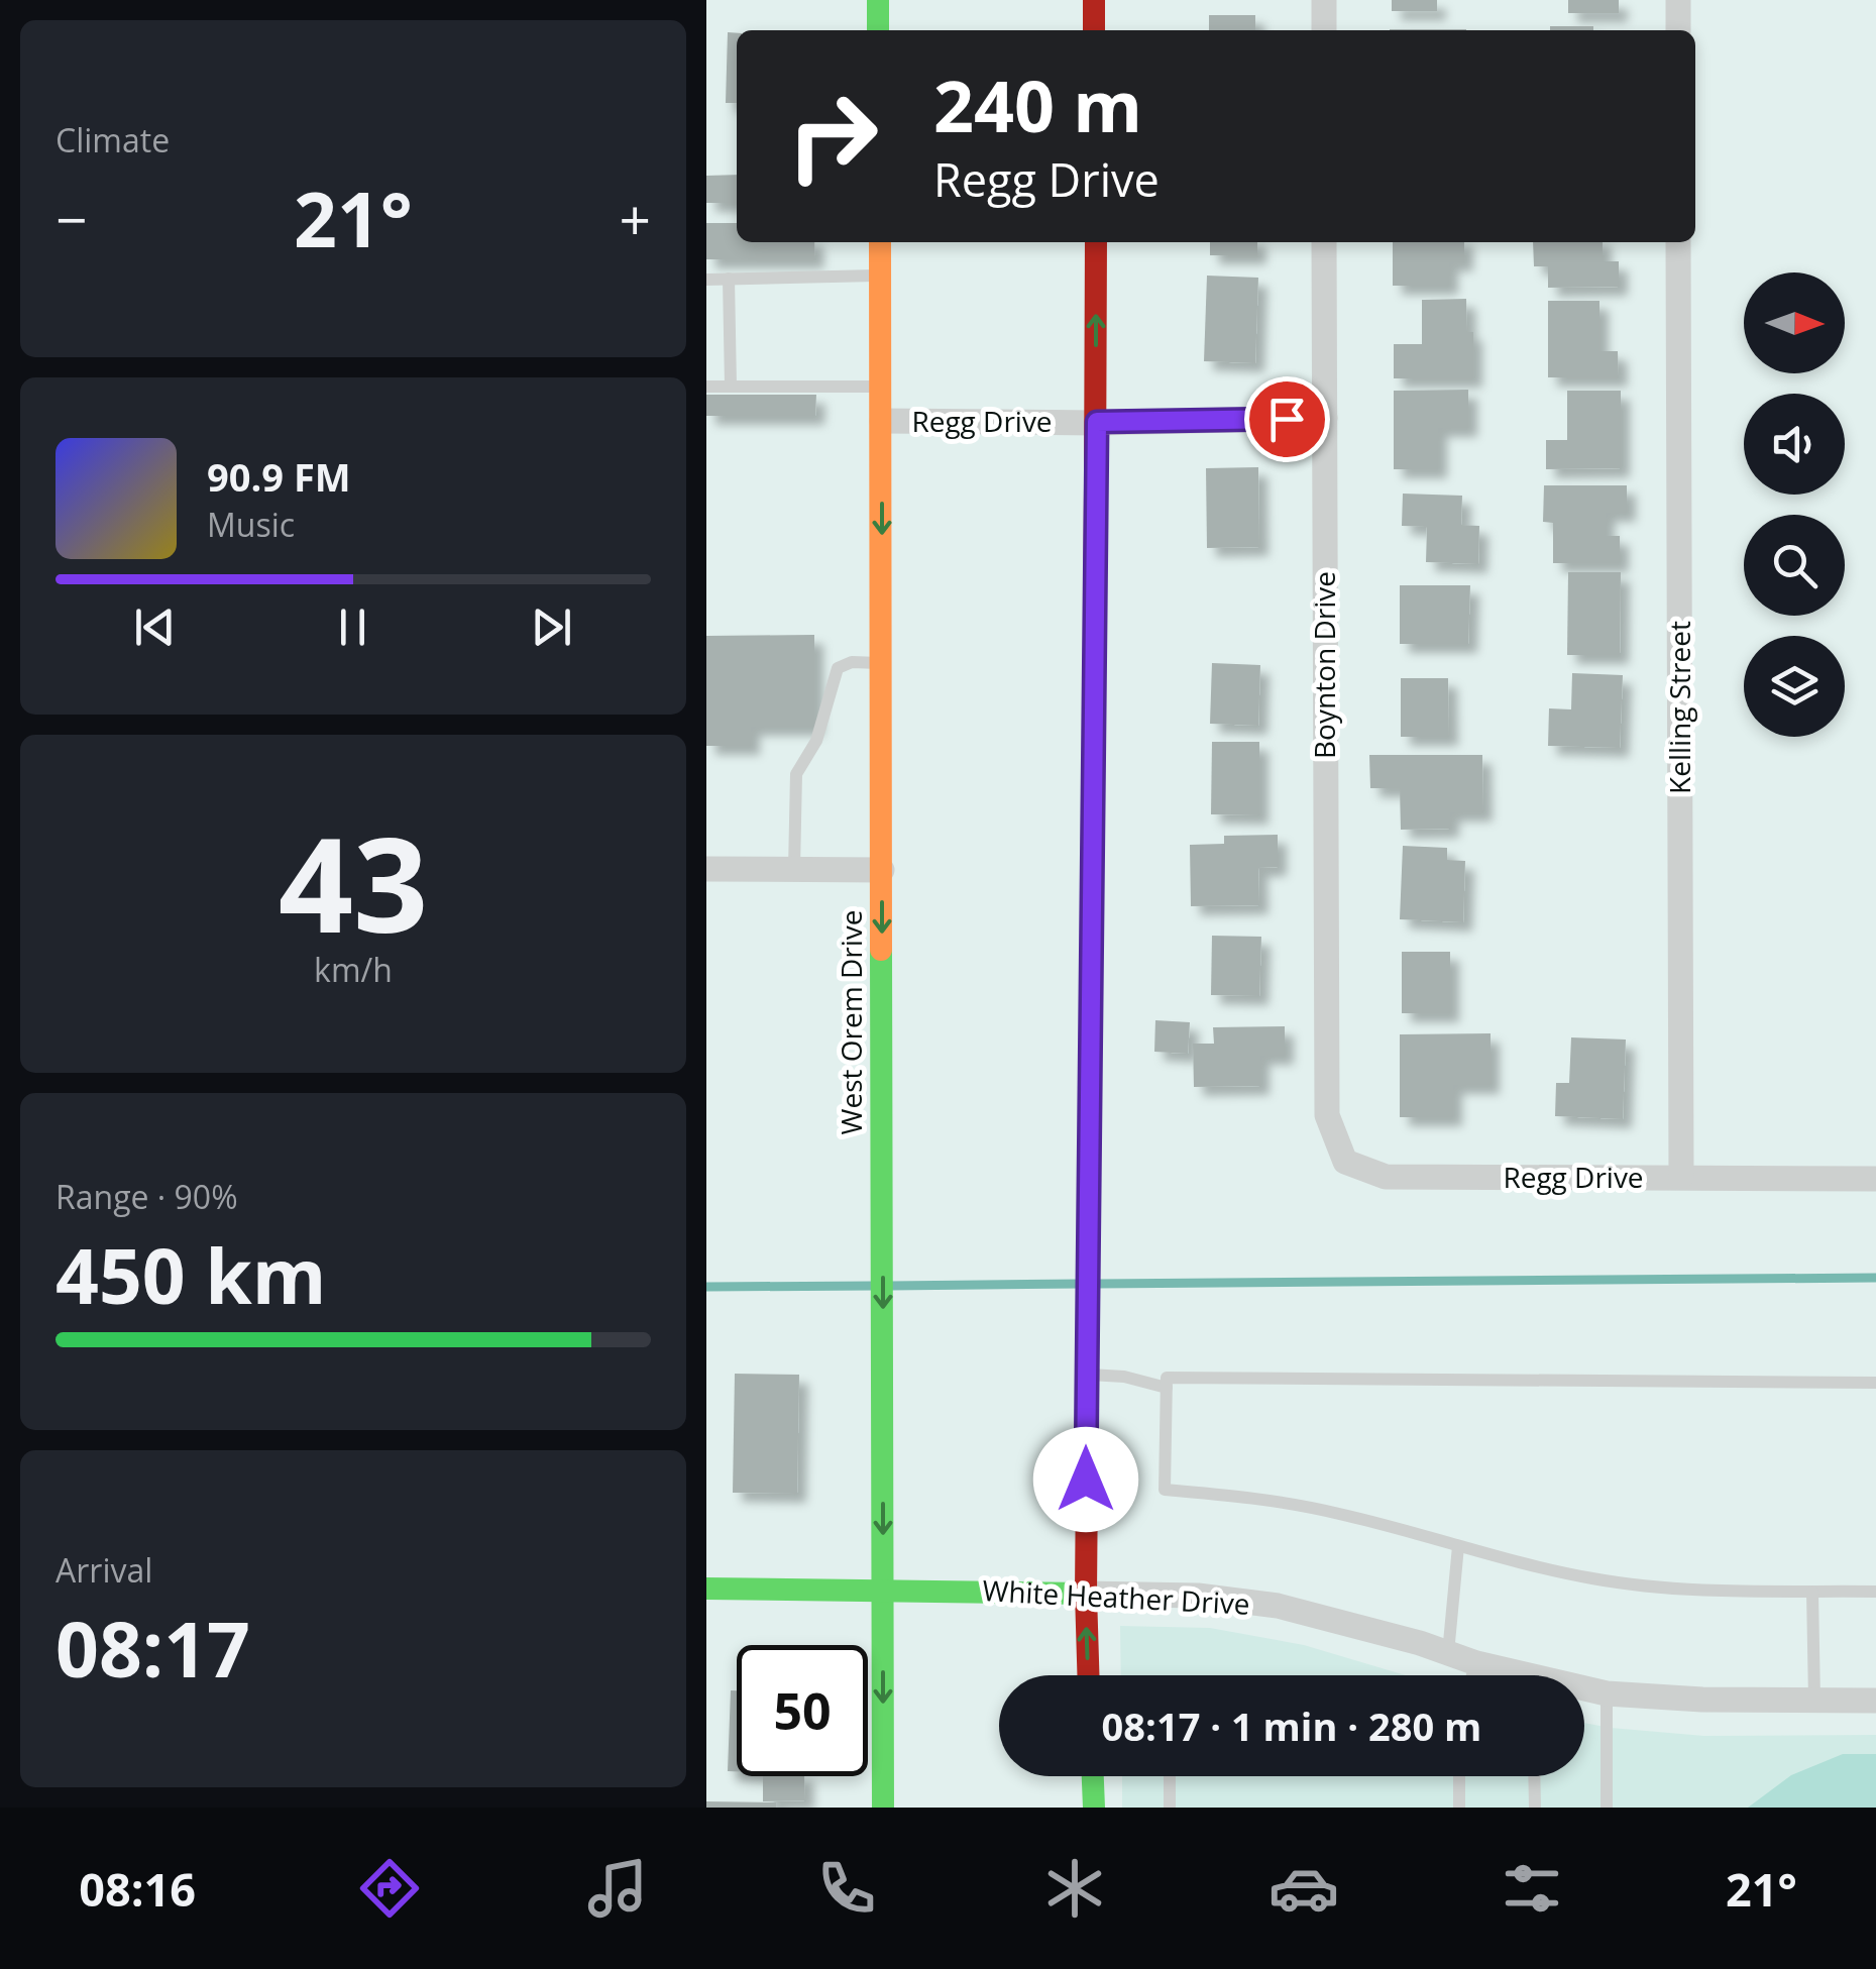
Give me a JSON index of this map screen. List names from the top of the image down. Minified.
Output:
{"streets":{"main road":["West Orem Drive","White Heather Drive"],"street":["Regg Drive","Boynton Drive","Kelling Street"]},"crossings":[["Regg Drive","Boynton Drive"],["Regg Drive","Kelling Street"],["Regg Drive","West Orem Drive"],["West Orem Drive","White Heather Drive"]],"one_way":["West Orem Drive"],"north":"right","page":{"tile":["Climate",["43","km/h"],["Range · 90%","450 km"],["Arrival","08:17"]],"turn":["240 m","Regg Drive"],"heat":["−","21°","+"],"song":["90.9 FM","Music"],"limit":"50","trip":"08:17 · 1 min · 280 m","tabs":["08:16","21°"]}}
